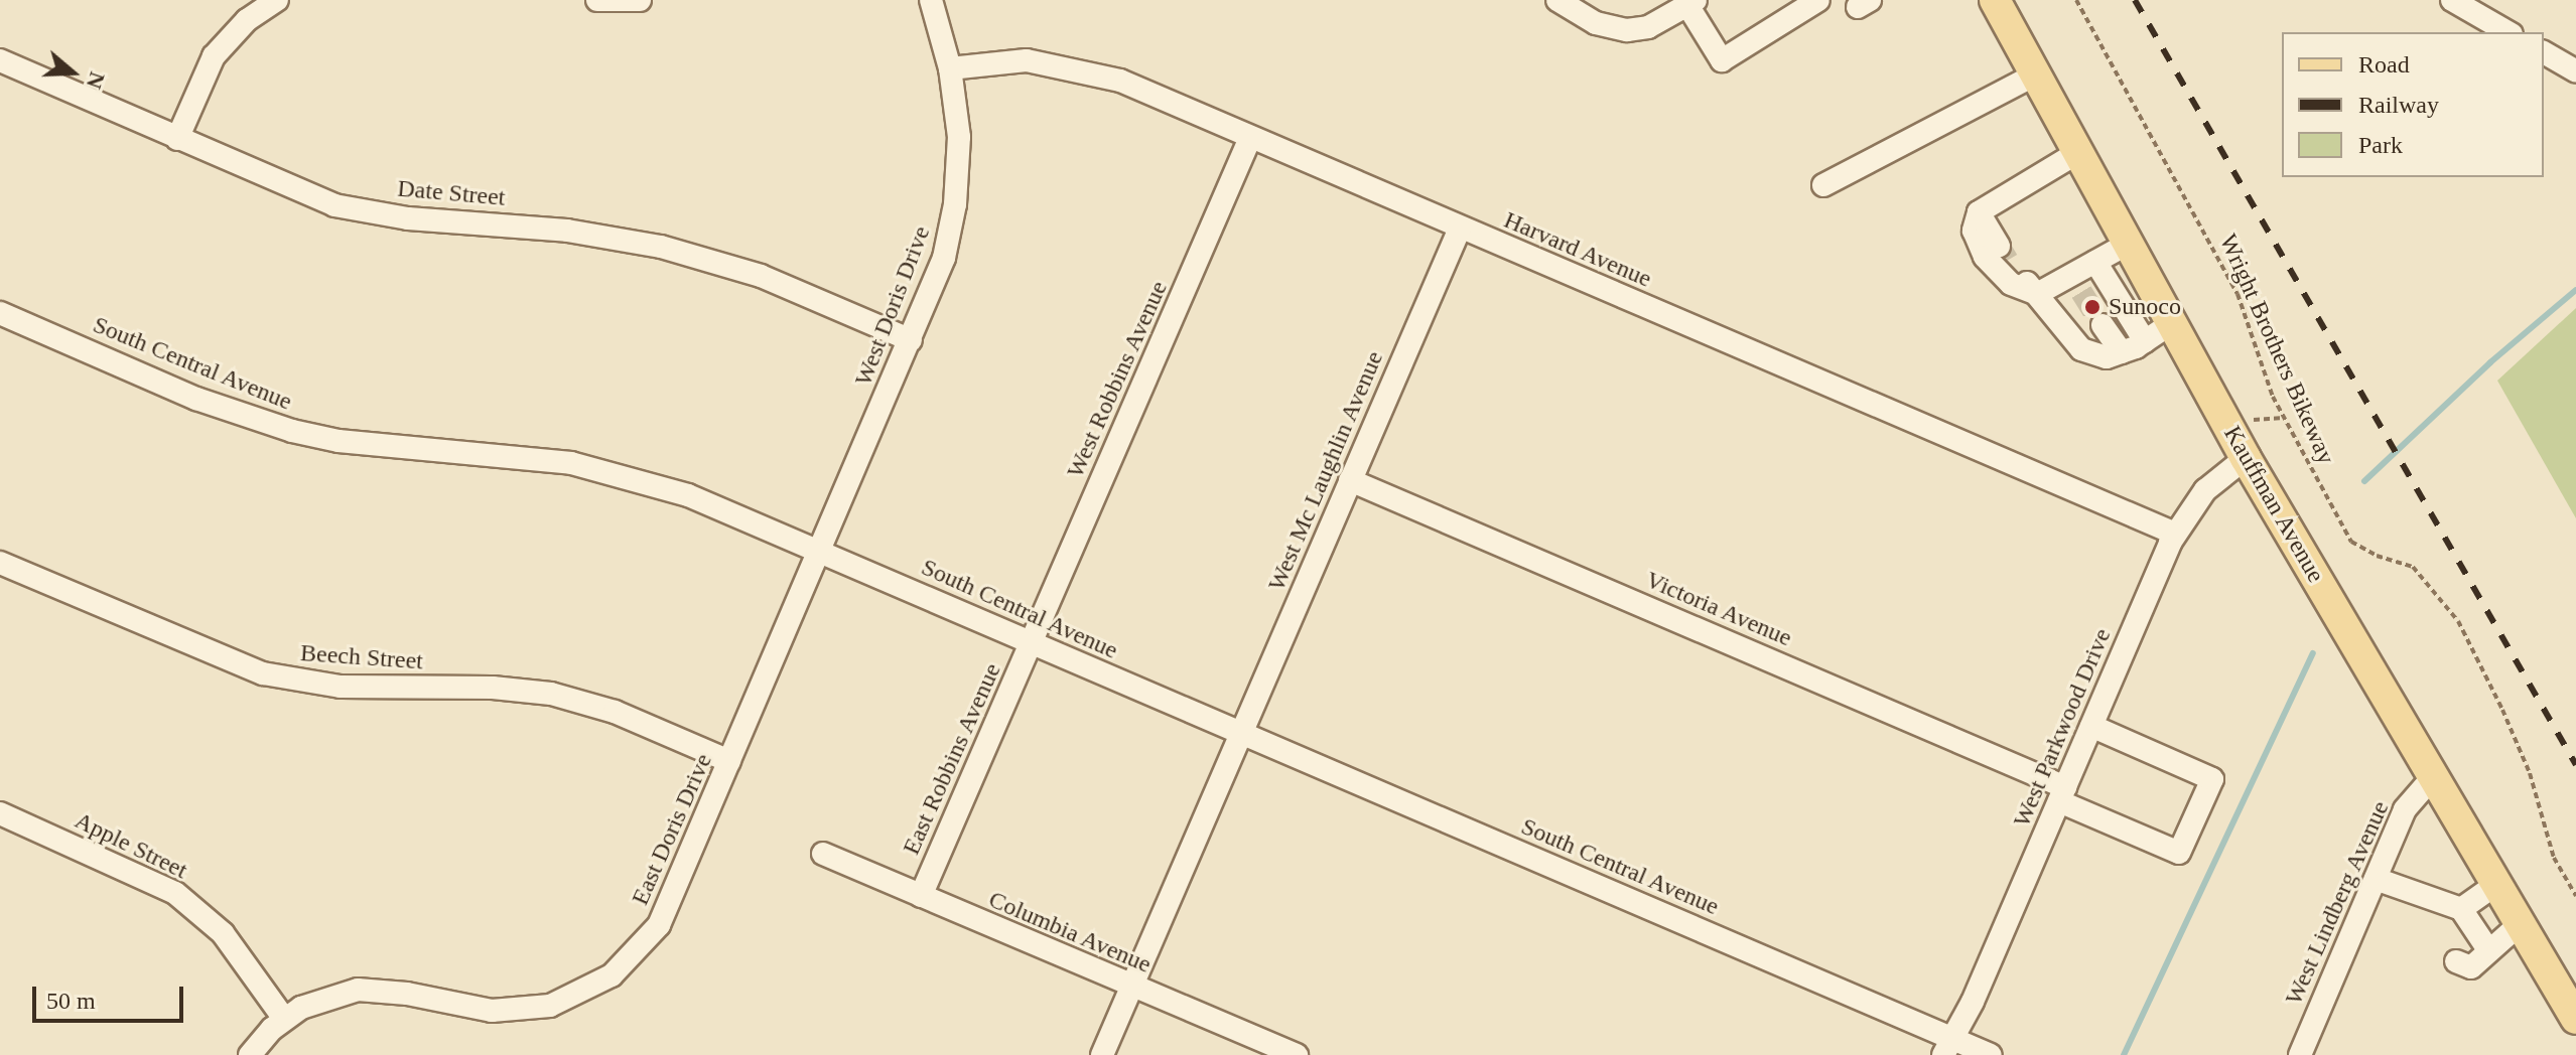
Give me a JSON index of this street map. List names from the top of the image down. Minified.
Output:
{"streets":{"main road":["Kauffman Avenue"],"street":["Date Street","Harvard Avenue","West Doris Drive","South Central Avenue","West Robbins Avenue","West Mc Laughlin Avenue","Victoria Avenue","Beech Street","West Parkwood Drive","East Robbins Avenue","East Doris Drive","Apple Street","West Lindberg Avenue","Columbia Avenue"],"path":["Wright Brothers Bikeway"]},"crossings":[["Date Street","West Doris Drive"],["Harvard Avenue","West Doris Drive"],["Harvard Avenue","West Robbins Avenue"],["Harvard Avenue","West Mc Laughlin Avenue"],["Harvard Avenue","West Parkwood Drive"],["West Doris Drive","South Central Avenue"],["West Doris Drive","East Doris Drive"],["South Central Avenue","West Robbins Avenue"],["South Central Avenue","West Mc Laughlin Avenue"],["South Central Avenue","West Parkwood Drive"],["South Central Avenue","East Robbins Avenue"],["South Central Avenue","East Doris Drive"],["West Robbins Avenue","East Robbins Avenue"],["West Mc Laughlin Avenue","Victoria Avenue"],["West Mc Laughlin Avenue","Columbia Avenue"],["Kauffman Avenue","West Parkwood Drive"],["Kauffman Avenue","West Lindberg Avenue"],["Victoria Avenue","West Parkwood Drive"],["Beech Street","East Doris Drive"],["East Robbins Avenue","Columbia Avenue"],["East Doris Drive","Apple Street"]],"places":["Sunoco"],"legend":["Road","Railway","Park"],"scale_bar":"50 m","north":"right"}
